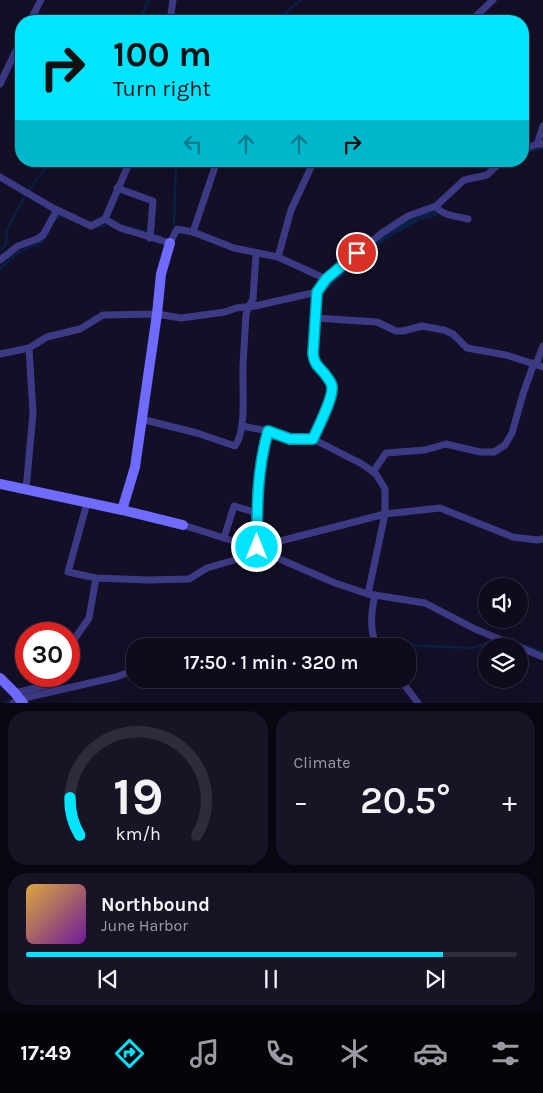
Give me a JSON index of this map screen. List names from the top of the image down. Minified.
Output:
{"page":{"turn":["100 m","Turn right"],"limit":"30","trip":"17:50 · 1 min · 320 m","tile":"Climate","heat":["−","20.5°","+"],"song":["Northbound","June Harbor"],"tabs":"17:49","gauge":["19","km/h"]}}
